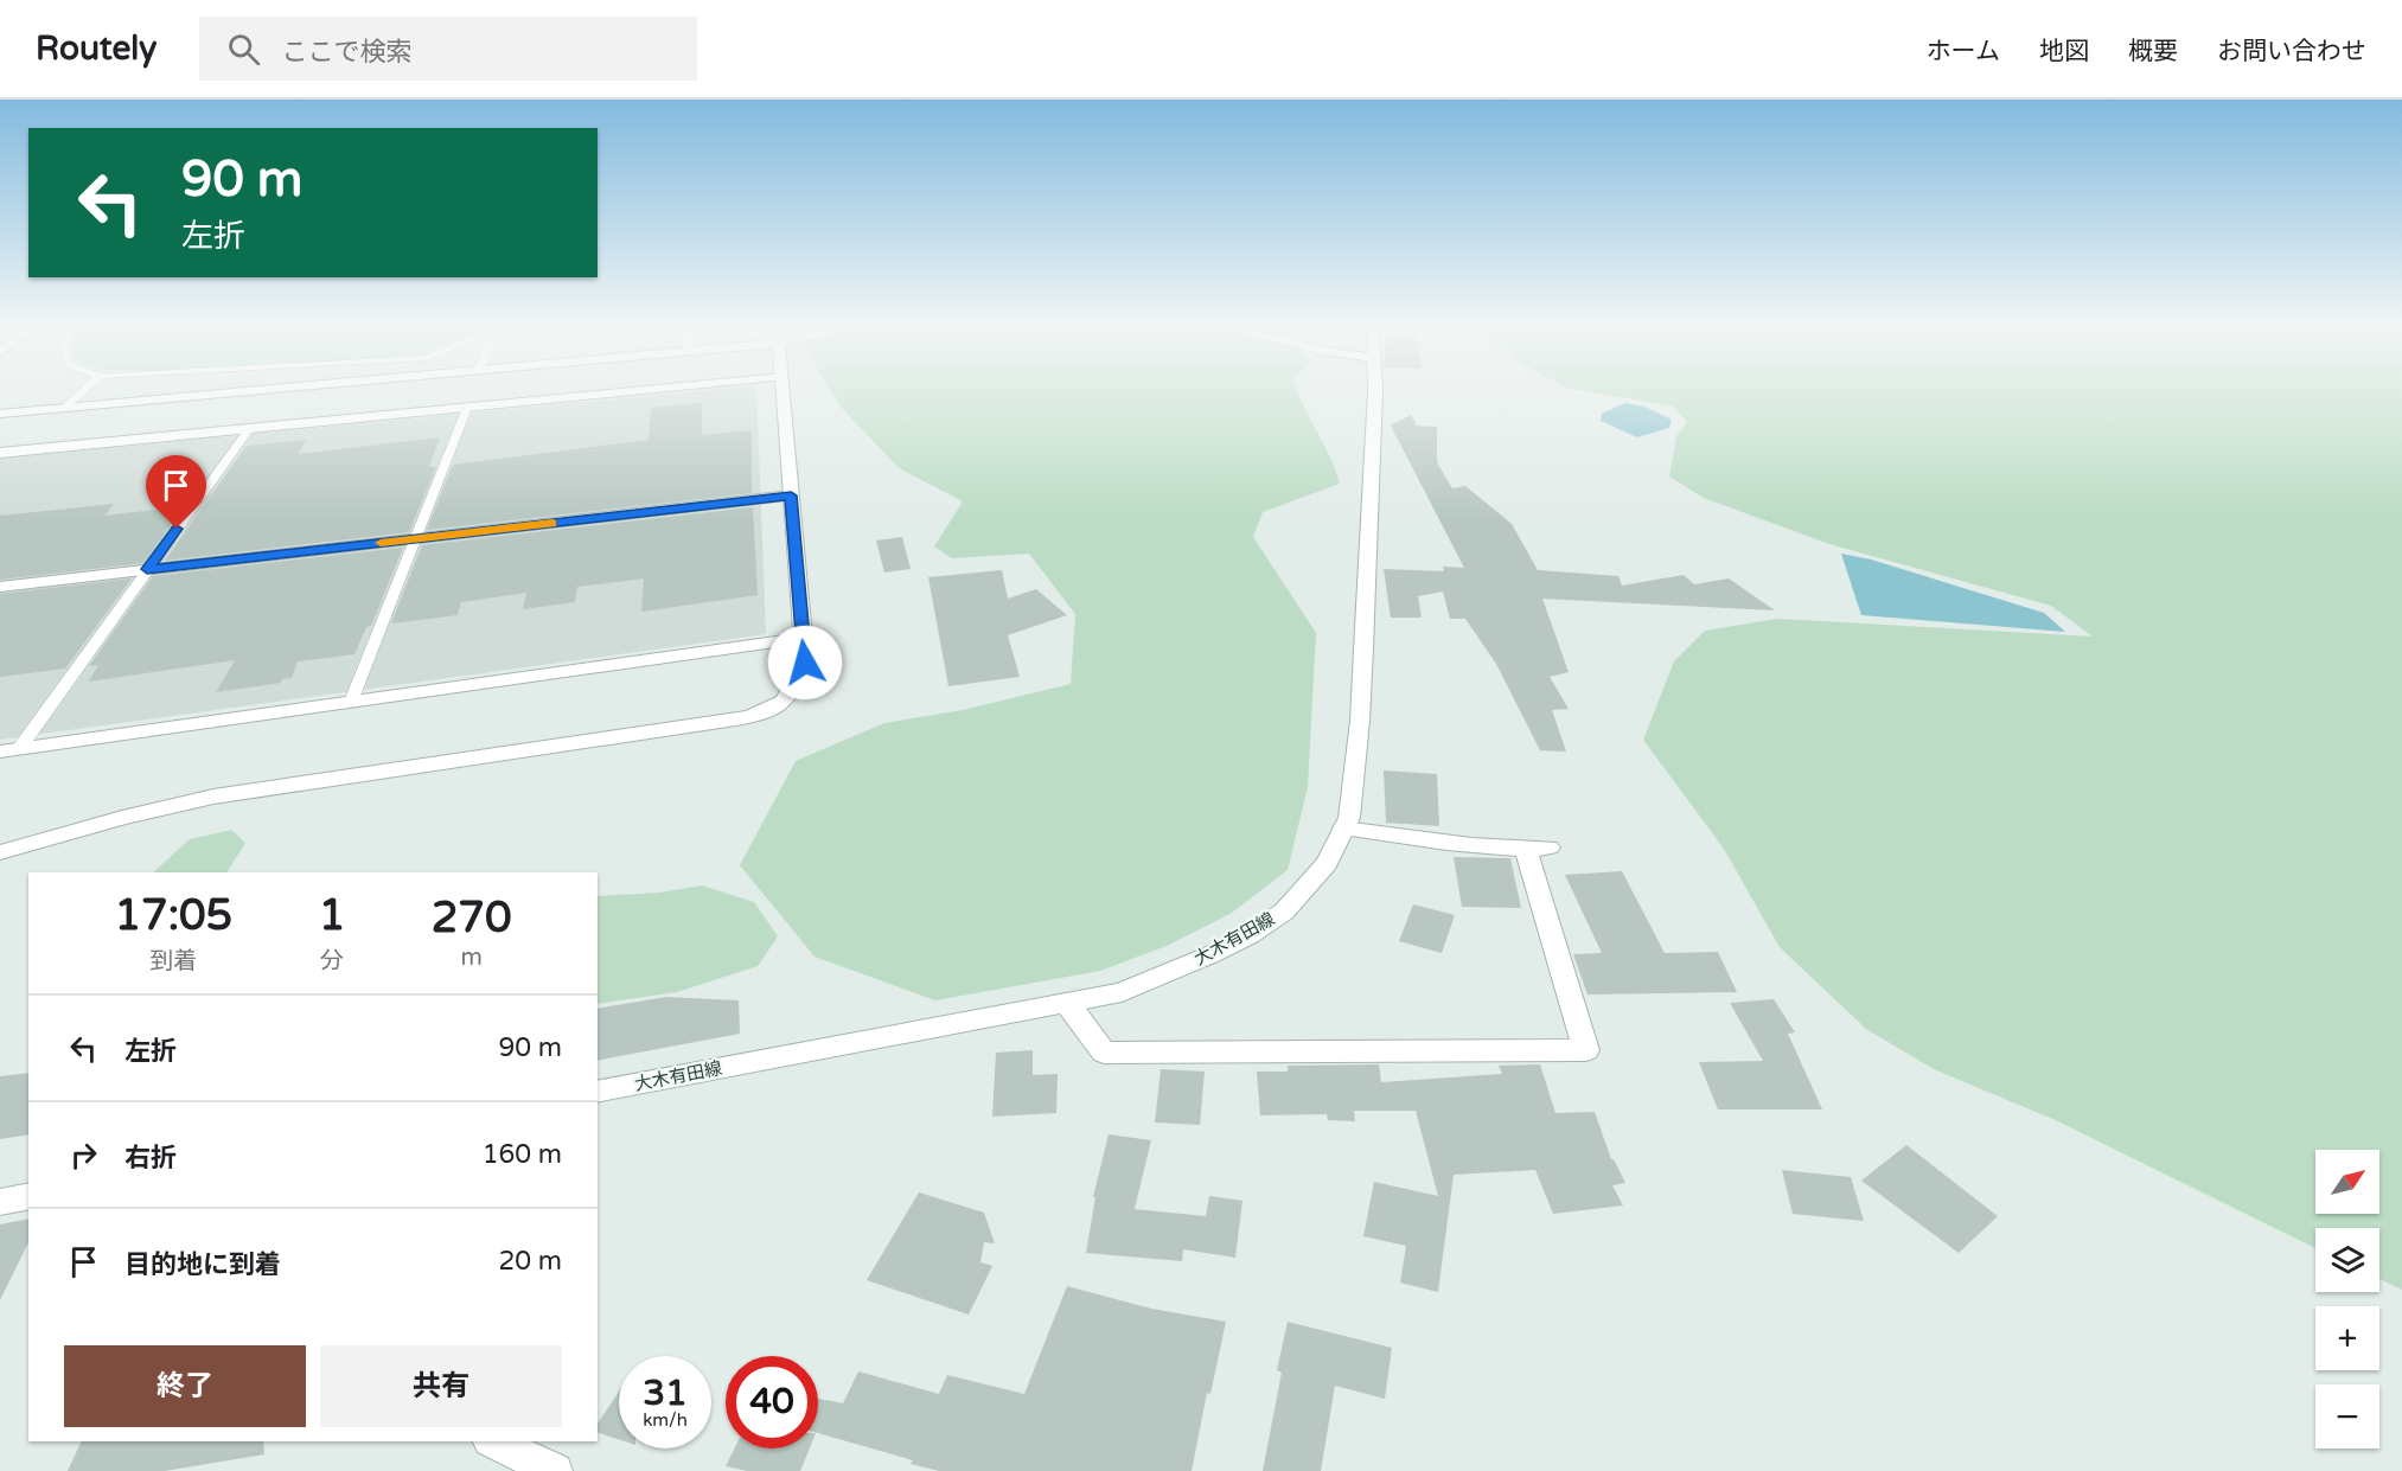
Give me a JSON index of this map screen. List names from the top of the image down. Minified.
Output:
{"streets":{"street":["大木有田線"]},"north":"top right","page":{"header":"Routely","search":"ここで検索","nav":["ホーム","地図","概要","お問い合わせ"],"turn":["90 m","左折"],"eta":["17:05","到着","1","分","270","m"],"list":[{"name":"左折","value":"90 m"},{"name":"右折","value":"160 m"},{"name":"目的地に到着","value":"20 m"}],"map_buttons":["+","−"],"buttons":["終了","共有"],"speed":"31 km/h","limit":"40"}}
